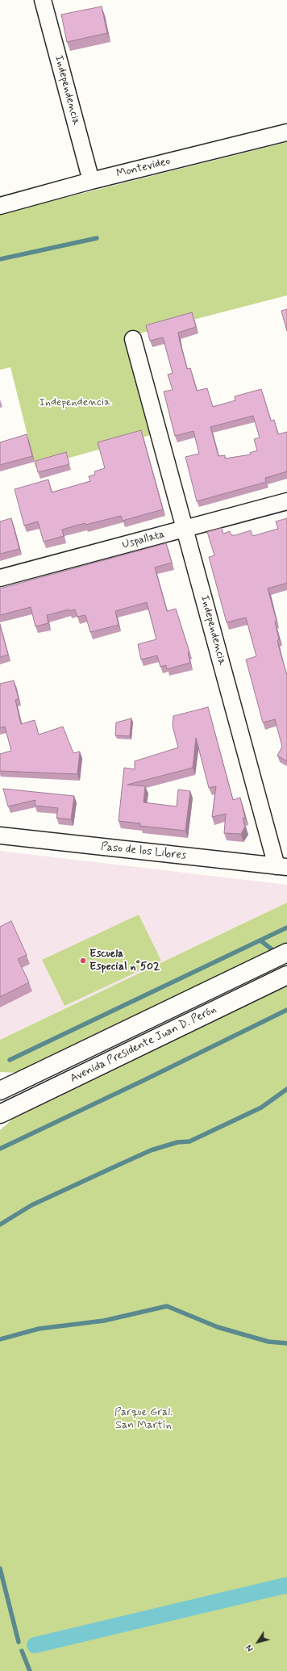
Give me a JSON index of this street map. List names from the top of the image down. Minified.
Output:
{"streets":{"main road":["Avenida Presidente Juan D. Perón"],"street":["Independencia","Montevideo","Uspallata","Paso de los Libres"]},"crossings":[["Independencia","Montevideo"],["Independencia","Uspallata"],["Independencia","Paso de los Libres"]],"parks":["Independencia","Parque Gral. San Martín"],"places":["Escuela Especial n°502"],"north":"bottom left"}
